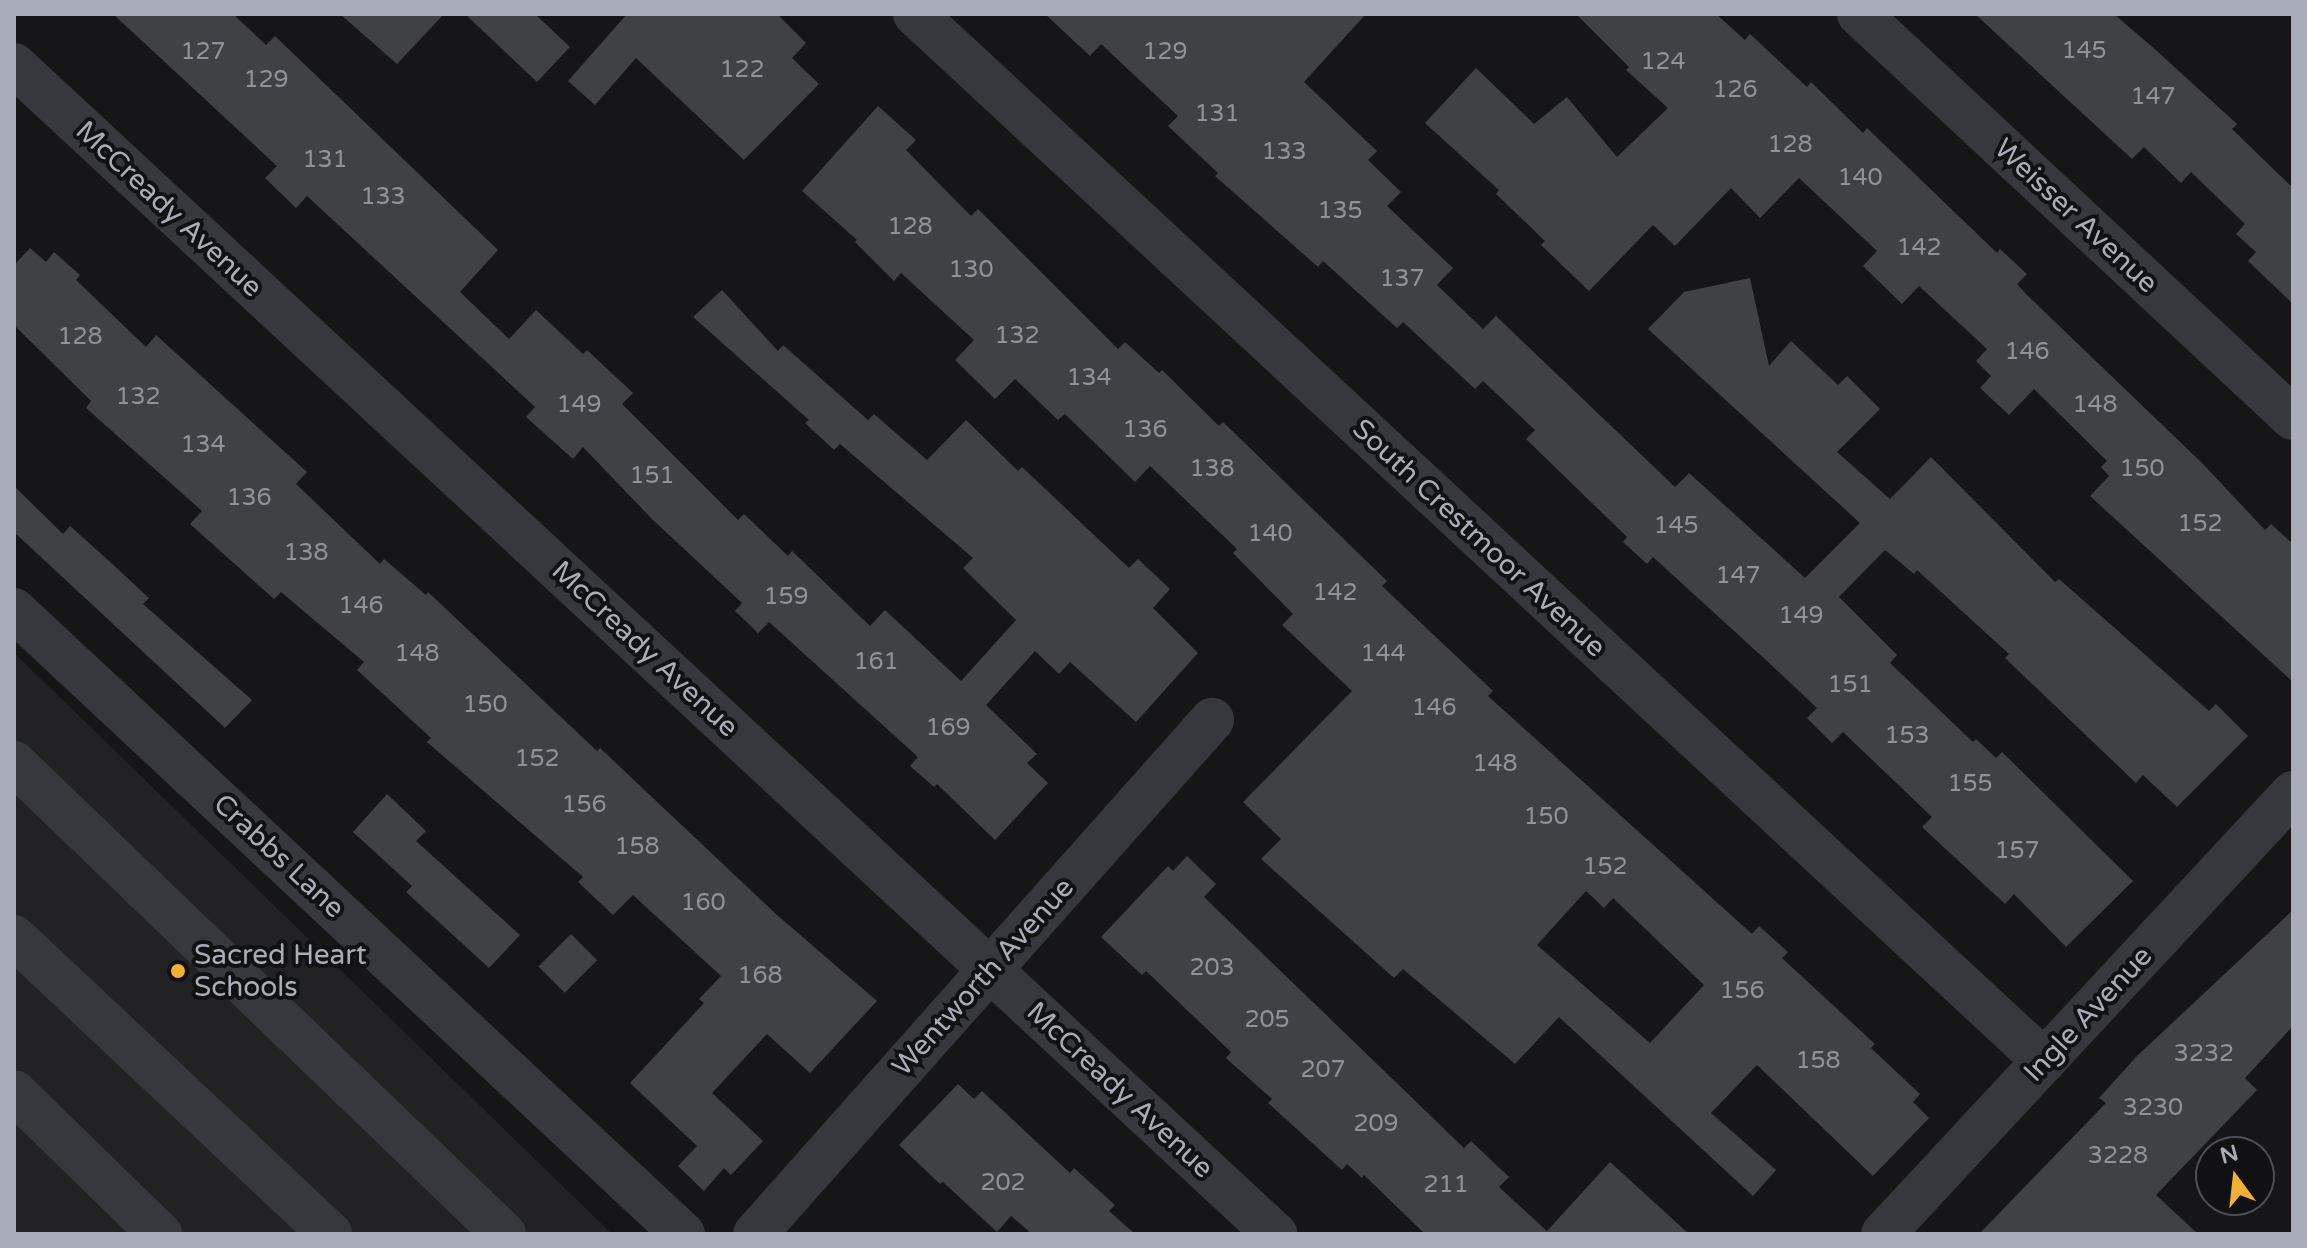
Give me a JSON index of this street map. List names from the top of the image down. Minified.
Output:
{"streets":{"street":["McCready Avenue","Weisser Avenue","South Crestmoor Avenue","Crabbs Lane","Wentworth Avenue","Ingle Avenue"]},"crossings":[["McCready Avenue","Wentworth Avenue"],["South Crestmoor Avenue","Ingle Avenue"]],"places":["Sacred Heart Schools"],"house_numbers":["145","127","129","124","122","129","126","147","131","128","133","131","140","133","135","128","142","130","137","132","128","146","134","132","149","148","136","134","138","150","151","136","152","145","140","138","147","142","159","146","149","148","144","161","151","150","146","169","153","152","148","155","156","150","158","157","152","160","203","168","156","205","3232","158","207","3230","209","3228","202","211"],"north":"top"}
